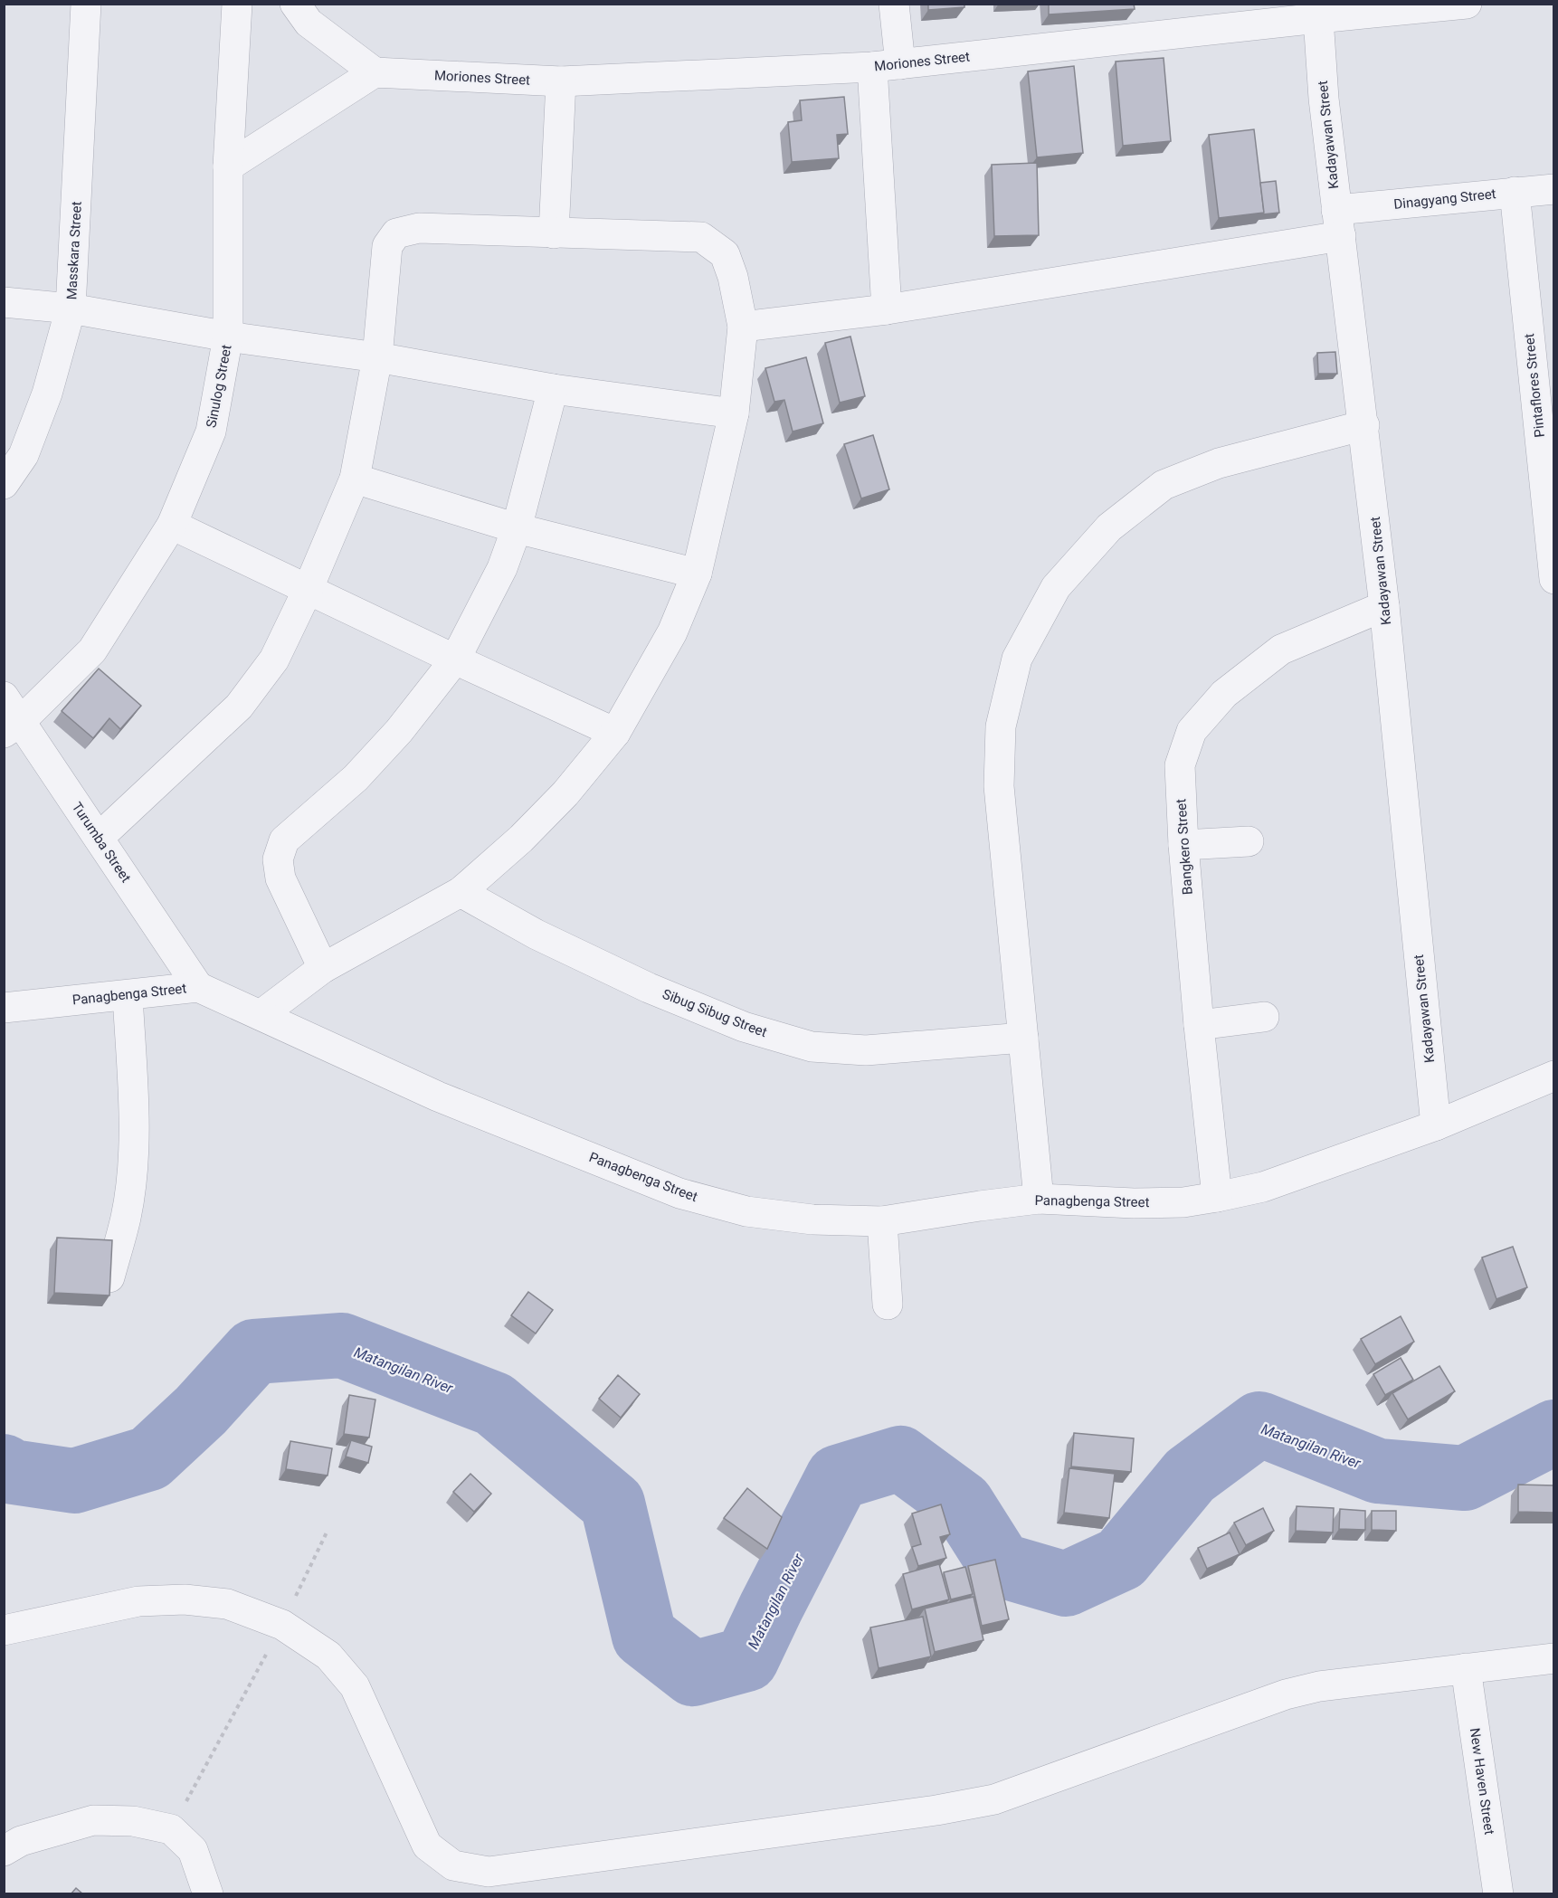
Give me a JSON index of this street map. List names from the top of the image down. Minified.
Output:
{"streets":{"street":["Moriones Street","Kadayawan Street","Dinagyang Street","Masskara Street","Pintaflores Street","Sinulog Street","Turumba Street","Bangkero Street","Panagbenga Street","Sibug Sibug Street","New Haven Street"]},"crossings":[["Moriones Street","Kadayawan Street"],["Kadayawan Street","Dinagyang Street"],["Kadayawan Street","Bangkero Street"],["Kadayawan Street","Panagbenga Street"],["Dinagyang Street","Pintaflores Street"],["Sinulog Street","Turumba Street"],["Turumba Street","Panagbenga Street"],["Bangkero Street","Panagbenga Street"]],"water":["Matangilan River"]}
